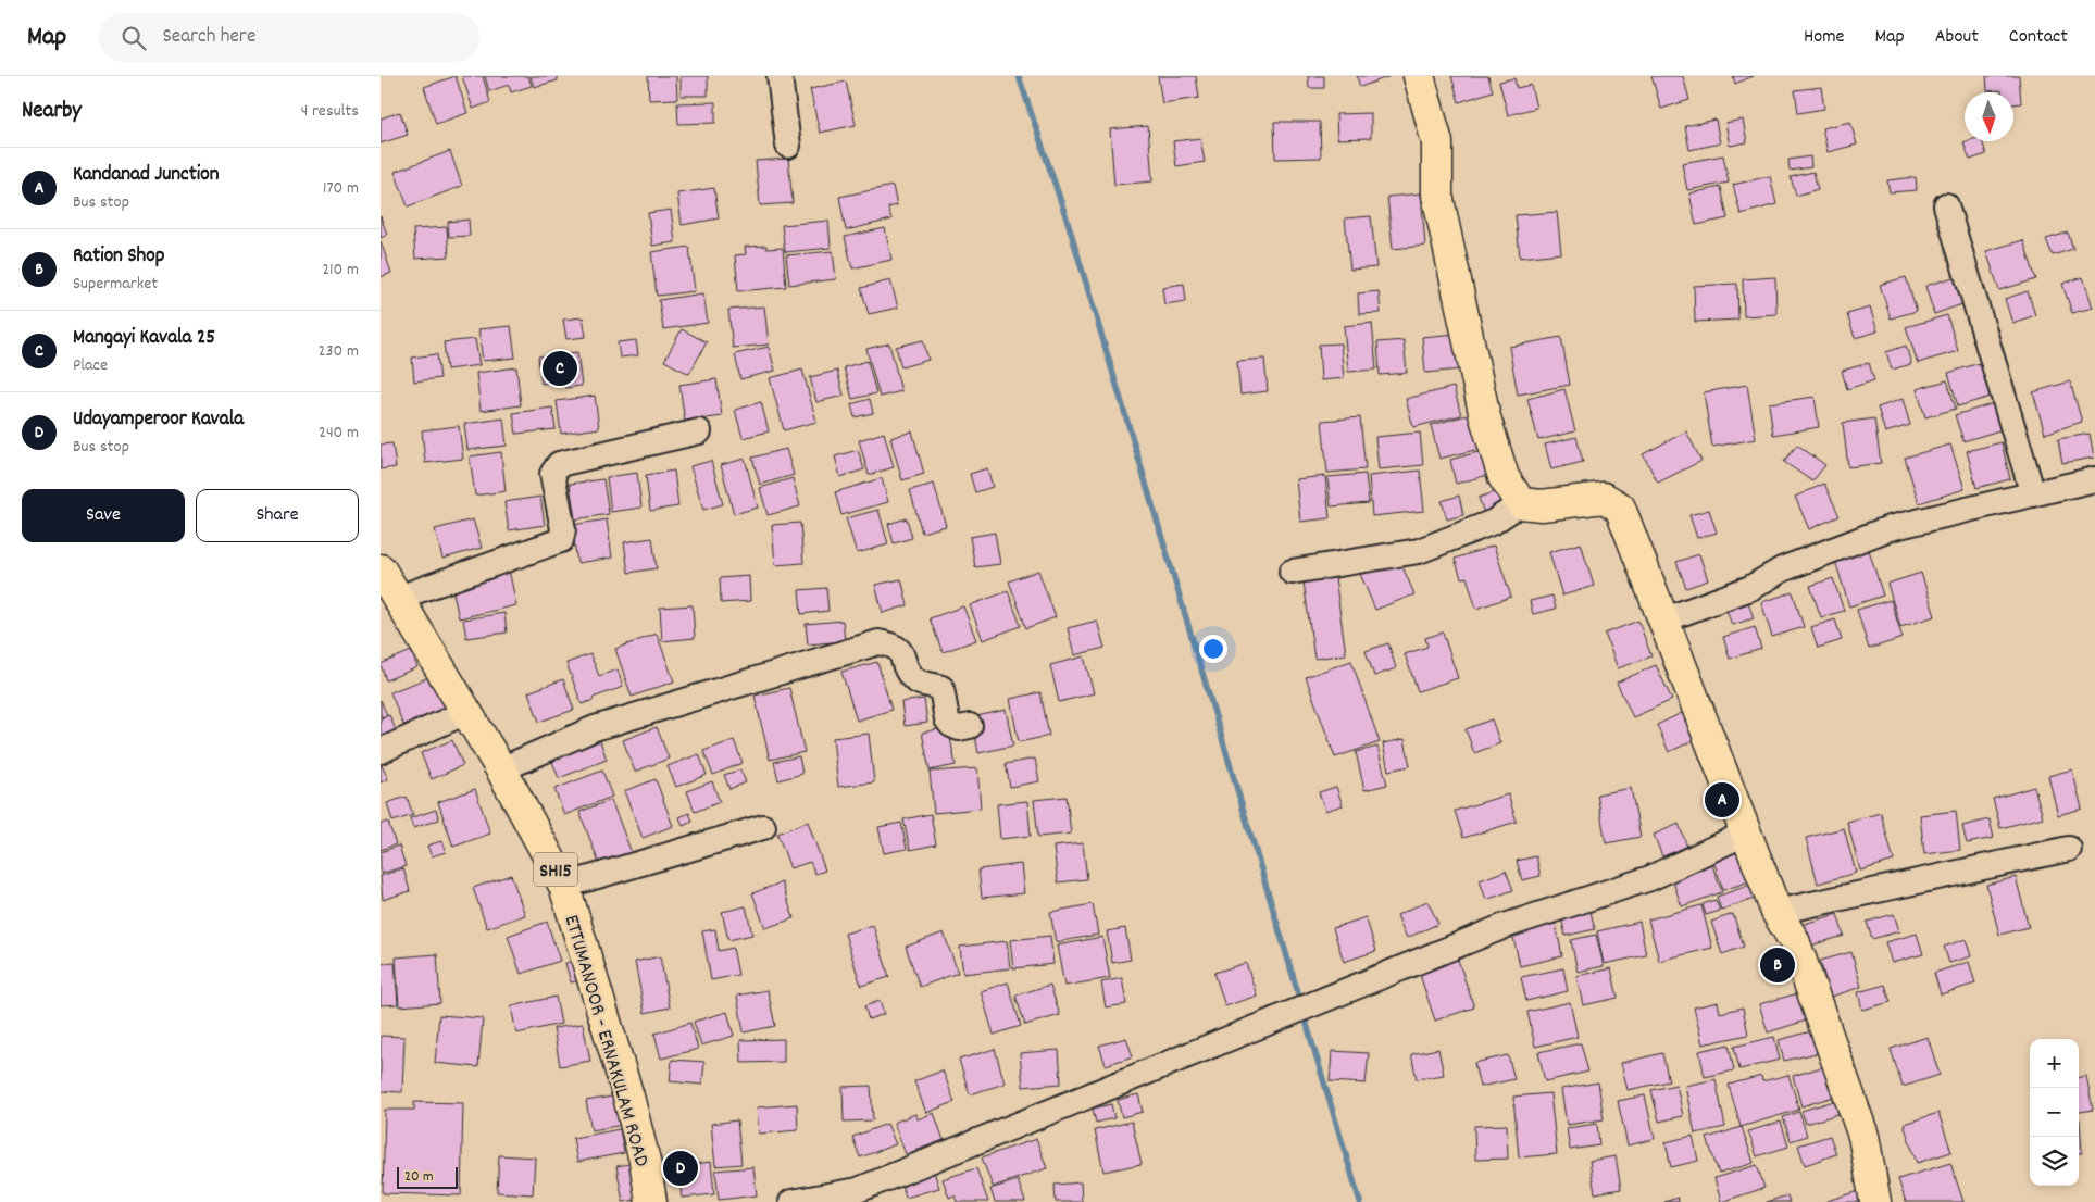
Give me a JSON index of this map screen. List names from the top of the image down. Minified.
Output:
{"streets":{"main road":["SH15","ETTUMANOOR - ERNAKULAM ROAD"]},"scale_bar":"20 m","north":"bottom","page":{"header":"Map","search":"Search here","nav":["Home","Map","About","Contact"],"heading":["Nearby","4 results"],"list":[{"mark":"A","name":"Kandanad Junction","note":"Bus stop","value":"170 m"},{"mark":"B","name":"Ration Shop","note":"Supermarket","value":"210 m"},{"mark":"C","name":"Mangayi Kavala 25","note":"Place","value":"230 m"},{"mark":"D","name":"Udayamperoor Kavala","note":"Bus stop","value":"240 m"}],"pins":["C","A","B","D"],"buttons":["Save","Share"],"map_buttons":["+","−"],"scale":"20 m"}}
